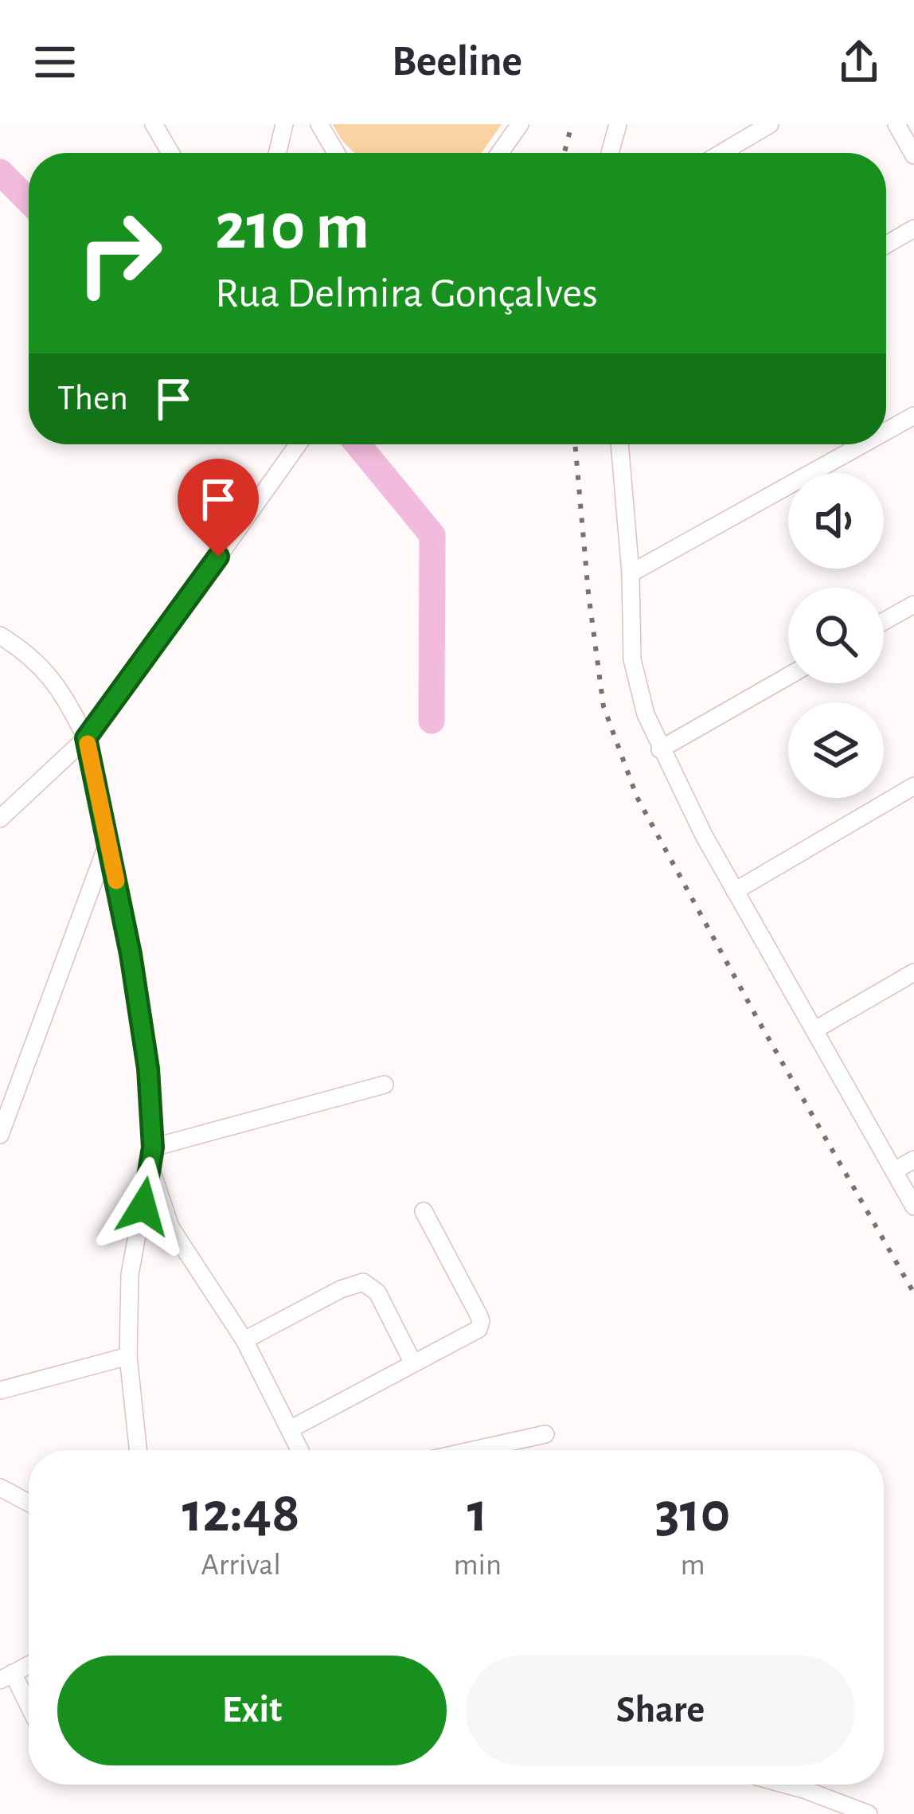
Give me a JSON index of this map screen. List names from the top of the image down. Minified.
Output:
{"page":{"header":"Beeline","turn":["210 m","Rua Delmira Gonçalves"],"then":"Then","eta":["12:48","Arrival","1","min","310","m"],"buttons":["Exit","Share"]}}
